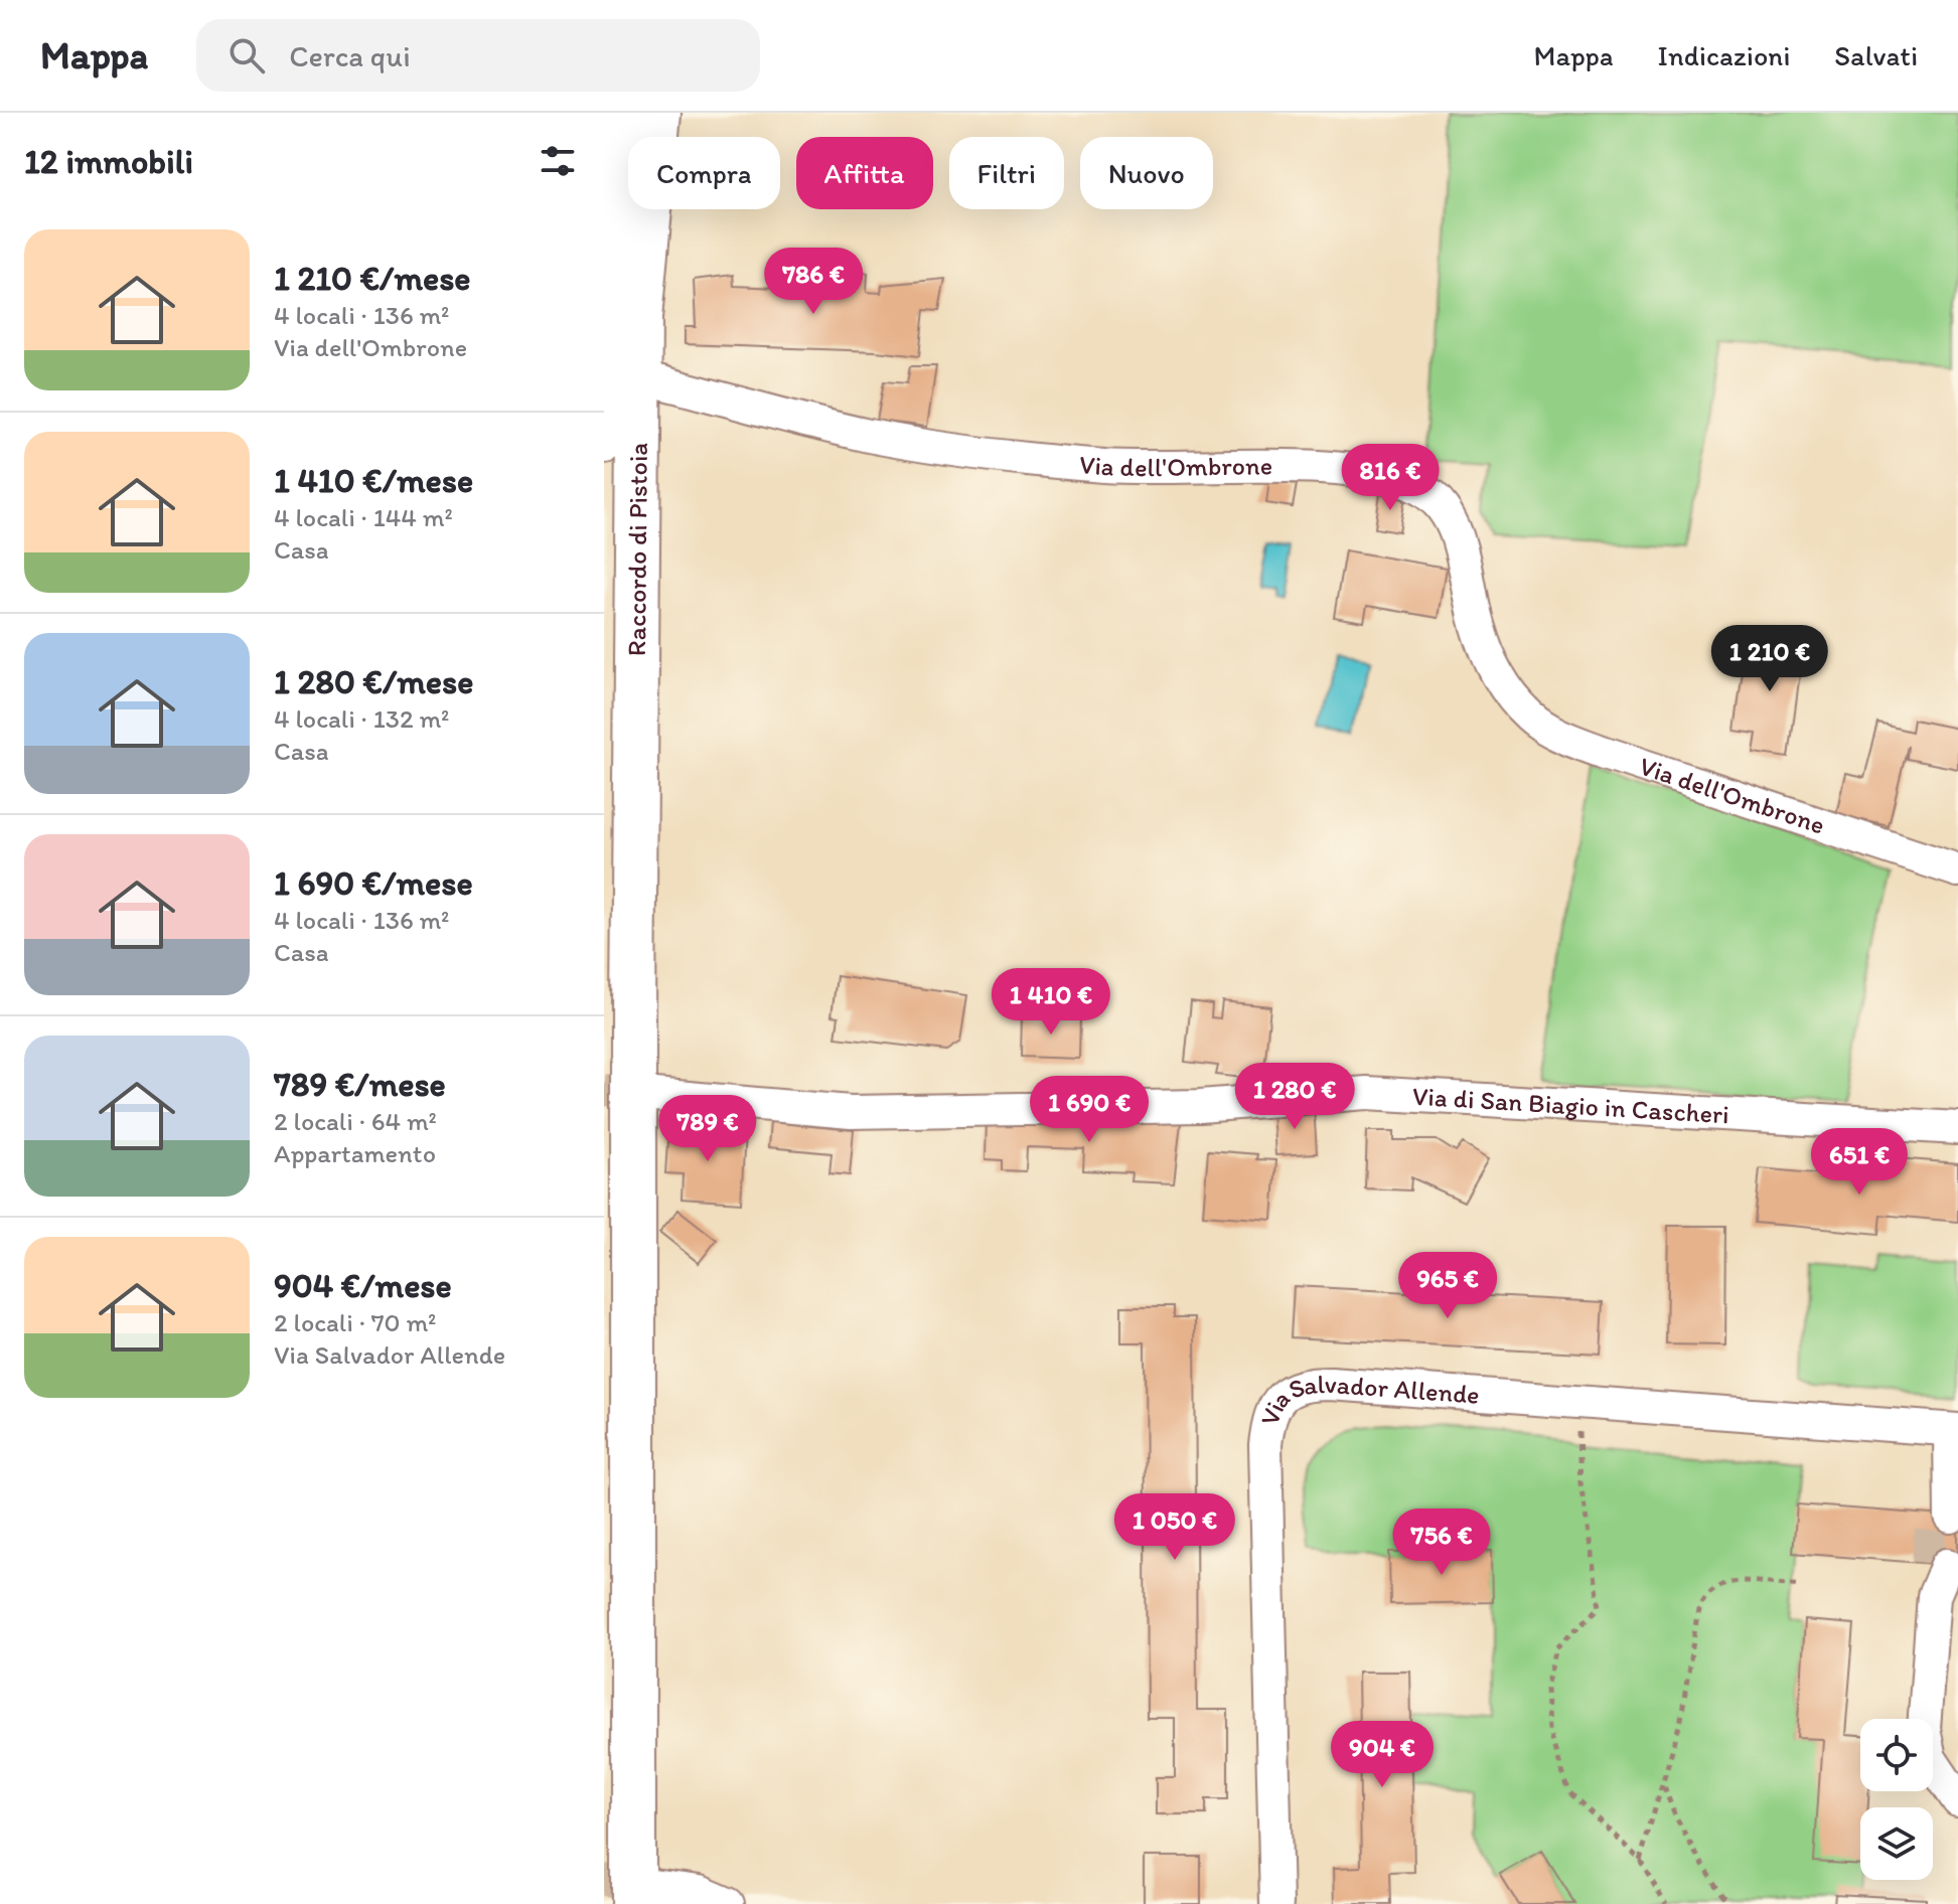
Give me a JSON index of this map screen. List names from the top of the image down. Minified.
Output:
{"streets":{"highway":["Raccordo di Pistoia"],"street":["Via dell'Ombrone","Via di San Biagio in Cascheri","Via Salvador Allende"]},"page":{"header":"Mappa","search":"Cerca qui","nav":["Mappa","Indicazioni","Salvati"],"heading":"12 immobili","chip":["Compra","Affitta","Filtri","Nuovo"],"list":[{"name":"1 210 €/mese","note":"4 locali · 136 m² · Via dell'Ombrone"},{"name":"1 410 €/mese","note":"4 locali · 144 m² · Casa"},{"name":"1 280 €/mese","note":"4 locali · 132 m² · Casa"},{"name":"1 690 €/mese","note":"4 locali · 136 m² · Casa"},{"name":"789 €/mese","note":"2 locali · 64 m² · Appartamento"},{"name":"904 €/mese","note":"2 locali · 70 m² · Via Salvador Allende"}],"price":["786 €","816 €","1 210 €","1 410 €","1 280 €","1 690 €","789 €","651 €","965 €","1 050 €","756 €","904 €"]}}
